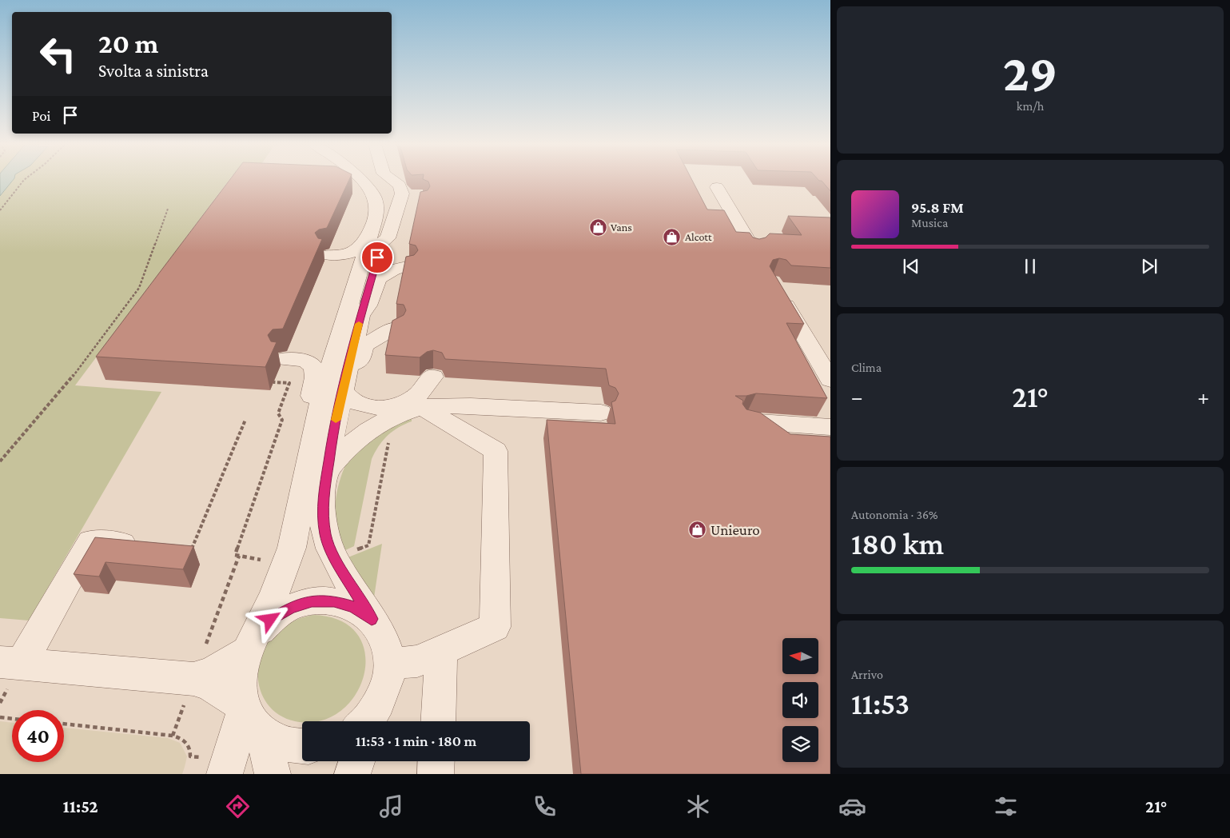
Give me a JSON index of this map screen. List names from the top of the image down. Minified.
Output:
{"places":{"shop":["Vans","Alcott","Unieuro"]},"north":"left","page":{"tile":[["29","km/h"],"Clima",["Autonomia · 36%","180 km"],["Arrivo","11:53"]],"turn":["20 m","Svolta a sinistra"],"then":"Poi","song":["95.8 FM","Musica"],"heat":["−","21°","+"],"limit":"40","trip":"11:53 · 1 min · 180 m","tabs":["11:52","21°"]}}
